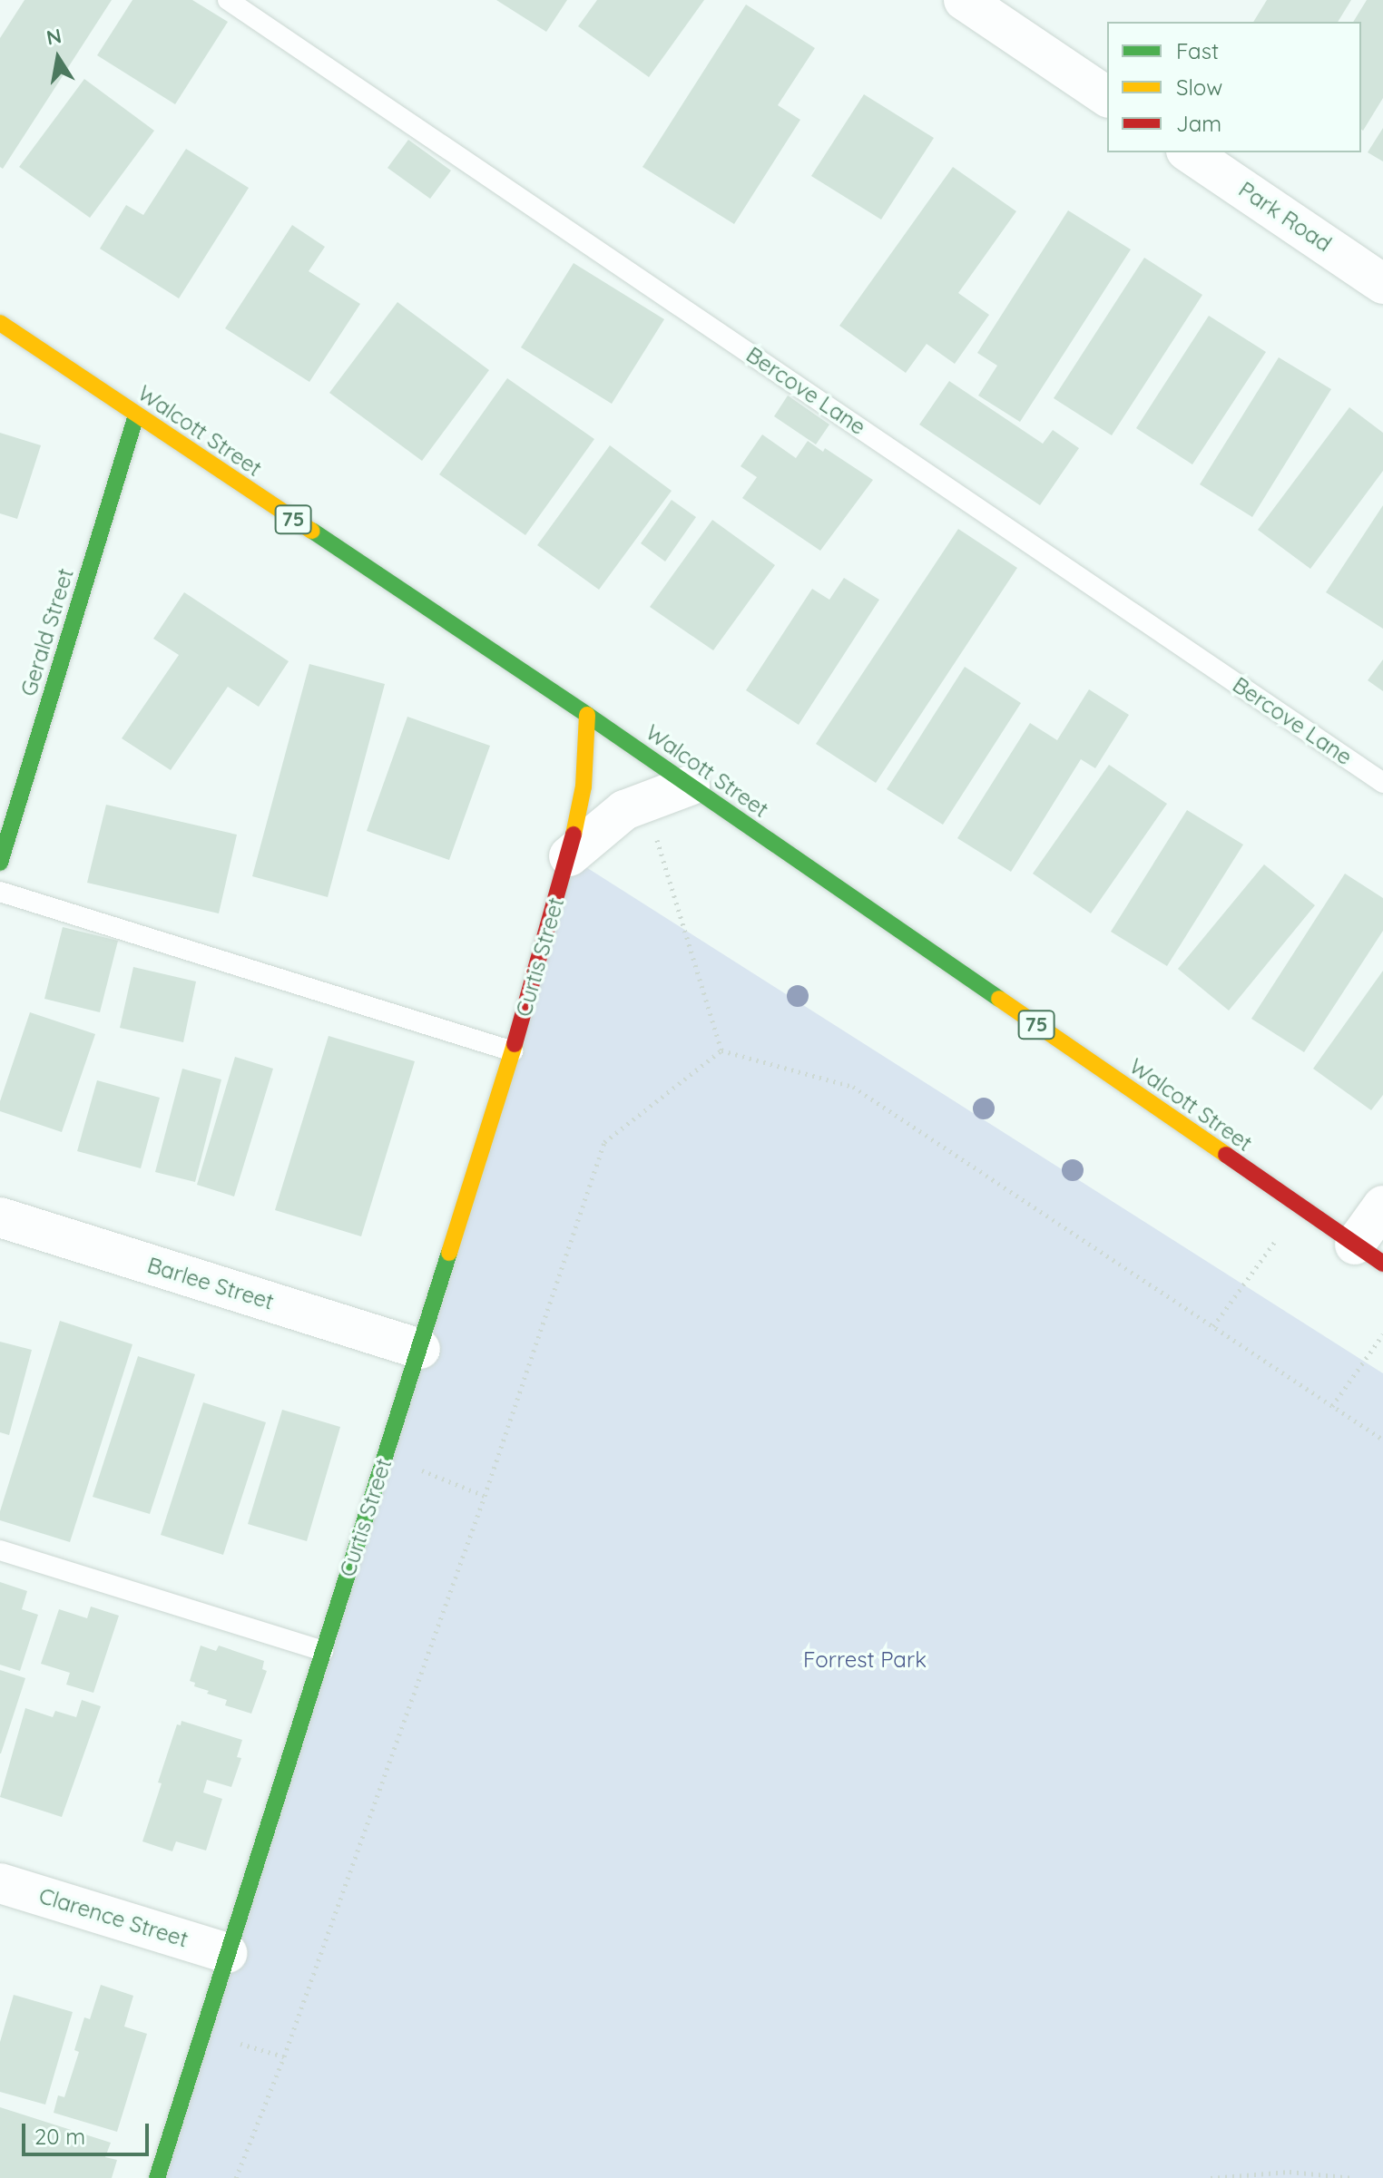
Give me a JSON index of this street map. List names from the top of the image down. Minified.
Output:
{"streets":{"street":["Park Road","Walcott Street","75","Gerald Street","Curtis Street","Barlee Street","Clarence Street"],"lane":["Bercove Lane"]},"crossings":[["Walcott Street","Gerald Street"],["Walcott Street","Curtis Street"],["Curtis Street","Barlee Street"],["Curtis Street","Clarence Street"]],"parks":["Forrest Park"],"legend":["Fast","Slow","Jam"],"scale_bar":"20 m","north":"top"}
